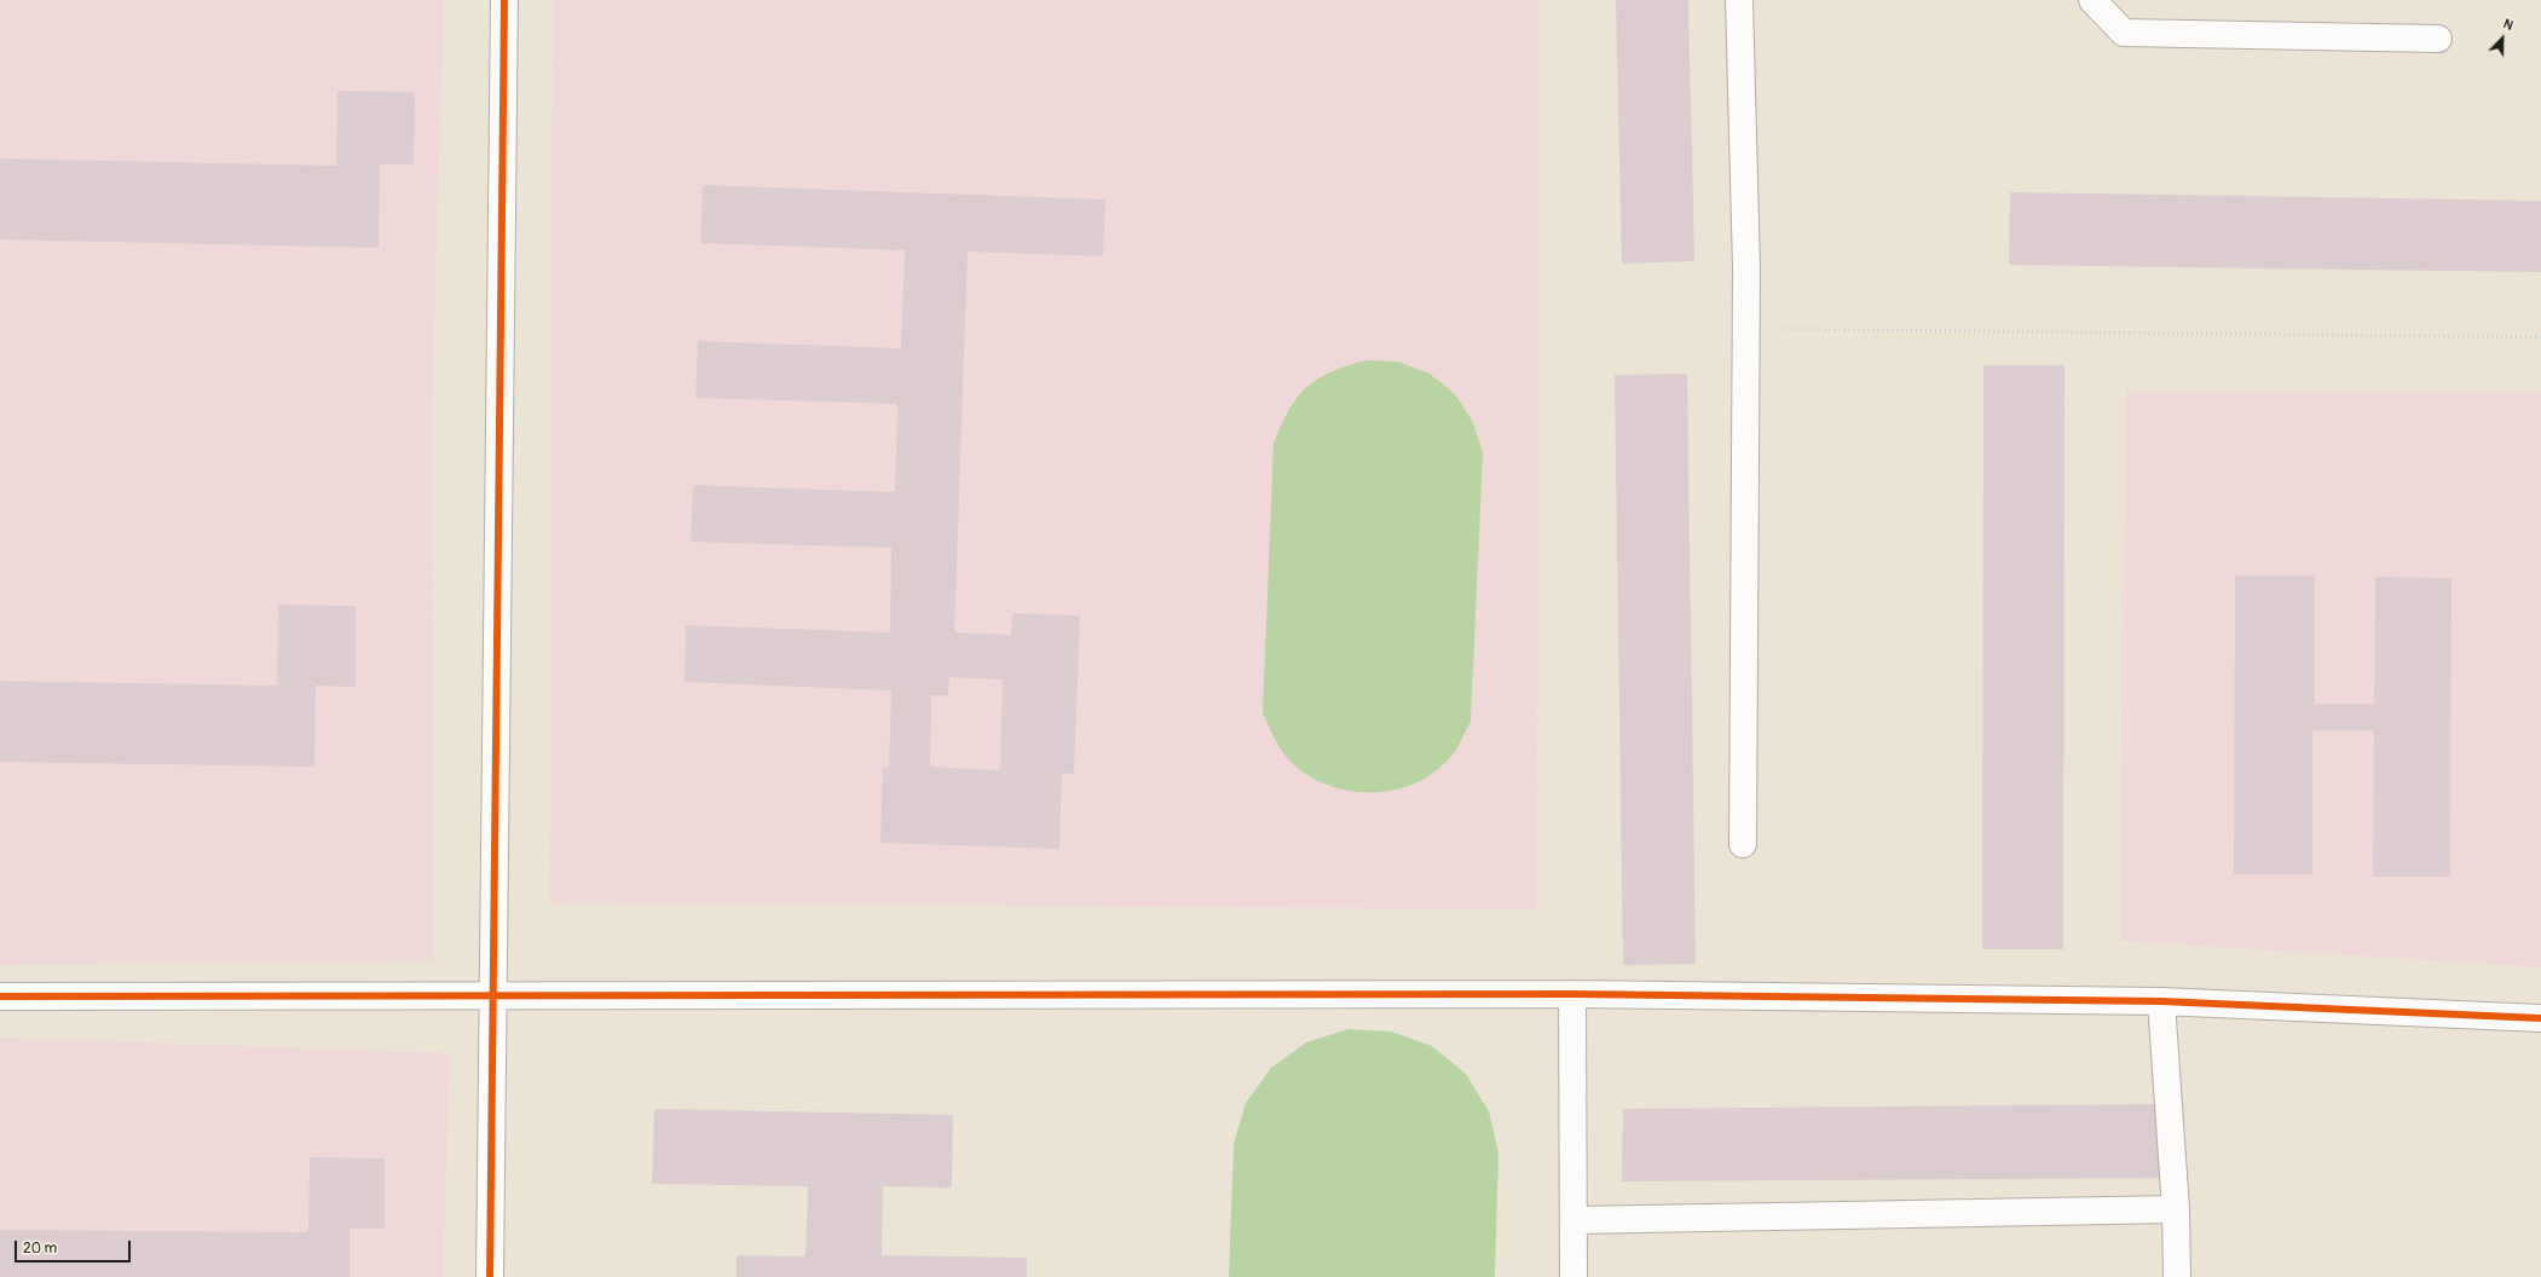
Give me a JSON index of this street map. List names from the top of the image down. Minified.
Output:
{"scale_bar":"20 m","north":"top right"}
